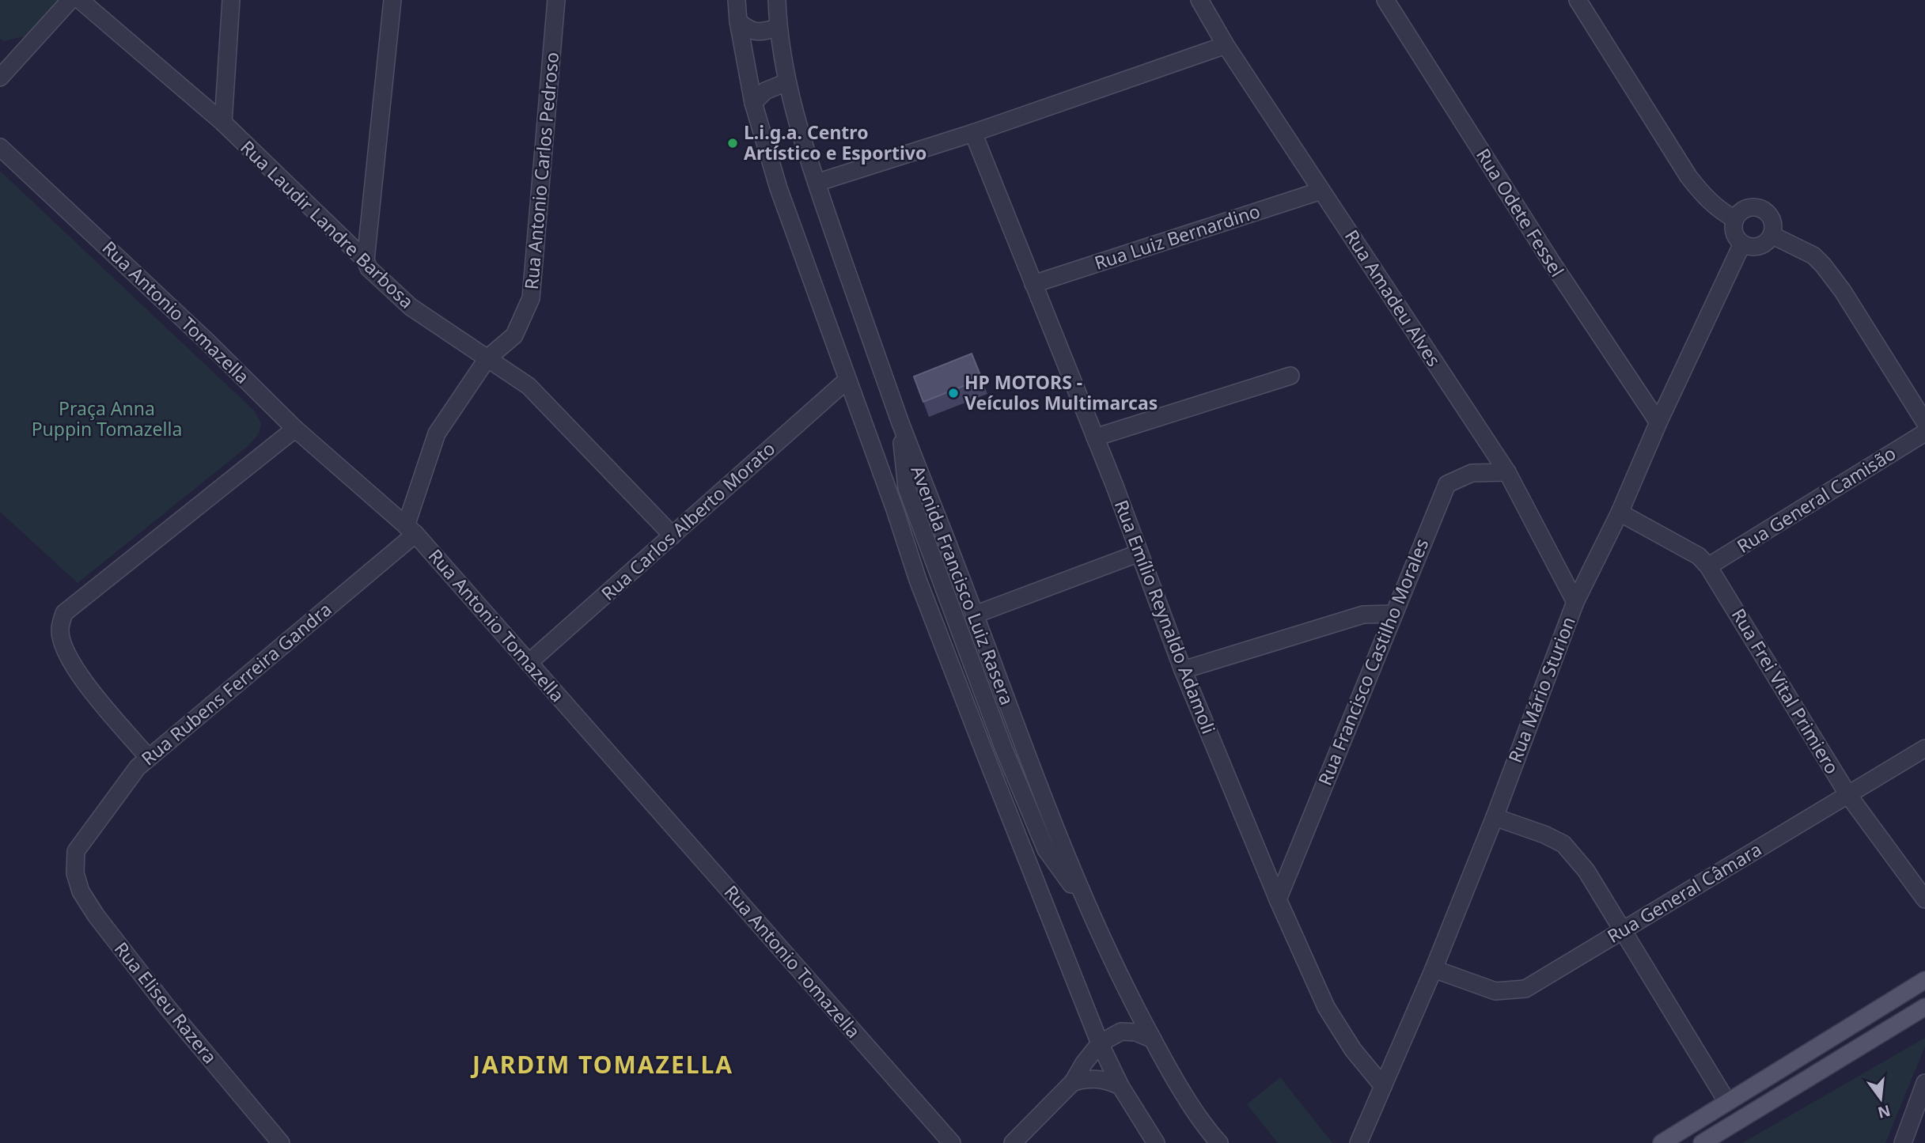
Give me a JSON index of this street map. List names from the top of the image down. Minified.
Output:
{"streets":{"street":["Rua Antonio Carlos Pedroso","Rua Odete Fessel","Rua Laudir Landre Barbosa","Rua Luiz Bernardino","Rua Amadeu Alves","Rua Antonio Tomazella","Rua General Camisão","Rua Carlos Alberto Morato","Avenida Francisco Luiz Rasera","Rua Emílio Reynaldo Adamoli","Rua Francisco Castilho Morales","Rua Rubens Ferreira Gandra","Rua Mário Sturion","Rua Frei Vital Primiero","Rua General Câmara","Rua Eliseu Razera"]},"crossings":[["Rua Antonio Carlos Pedroso","Rua Laudir Landre Barbosa"],["Rua Antonio Carlos Pedroso","Rua Antonio Tomazella"],["Rua Antonio Carlos Pedroso","Rua Rubens Ferreira Gandra"],["Rua Odete Fessel","Rua Mário Sturion"],["Rua Laudir Landre Barbosa","Rua Carlos Alberto Morato"],["Rua Luiz Bernardino","Rua Amadeu Alves"],["Rua Luiz Bernardino","Rua Emílio Reynaldo Adamoli"],["Rua Amadeu Alves","Rua Francisco Castilho Morales"],["Rua Amadeu Alves","Rua Mário Sturion"],["Rua Antonio Tomazella","Rua Carlos Alberto Morato"],["Rua Antonio Tomazella","Rua Rubens Ferreira Gandra"],["Rua General Camisão","Rua Frei Vital Primiero"],["Rua Carlos Alberto Morato","Avenida Francisco Luiz Rasera"],["Rua Emílio Reynaldo Adamoli","Rua Francisco Castilho Morales"],["Rua Emílio Reynaldo Adamoli","Rua Mário Sturion"],["Rua Rubens Ferreira Gandra","Rua Eliseu Razera"],["Rua Mário Sturion","Rua Frei Vital Primiero"],["Rua Mário Sturion","Rua General Câmara"],["Rua Frei Vital Primiero","Rua General Câmara"]],"districts":["JARDIM TOMAZELLA"],"parks":["Praça Anna Puppin Tomazella"],"places":["L.i.g.a. Centro Artístico e Esportivo","HP MOTORS - Veículos Multimarcas"],"north":"bottom"}
